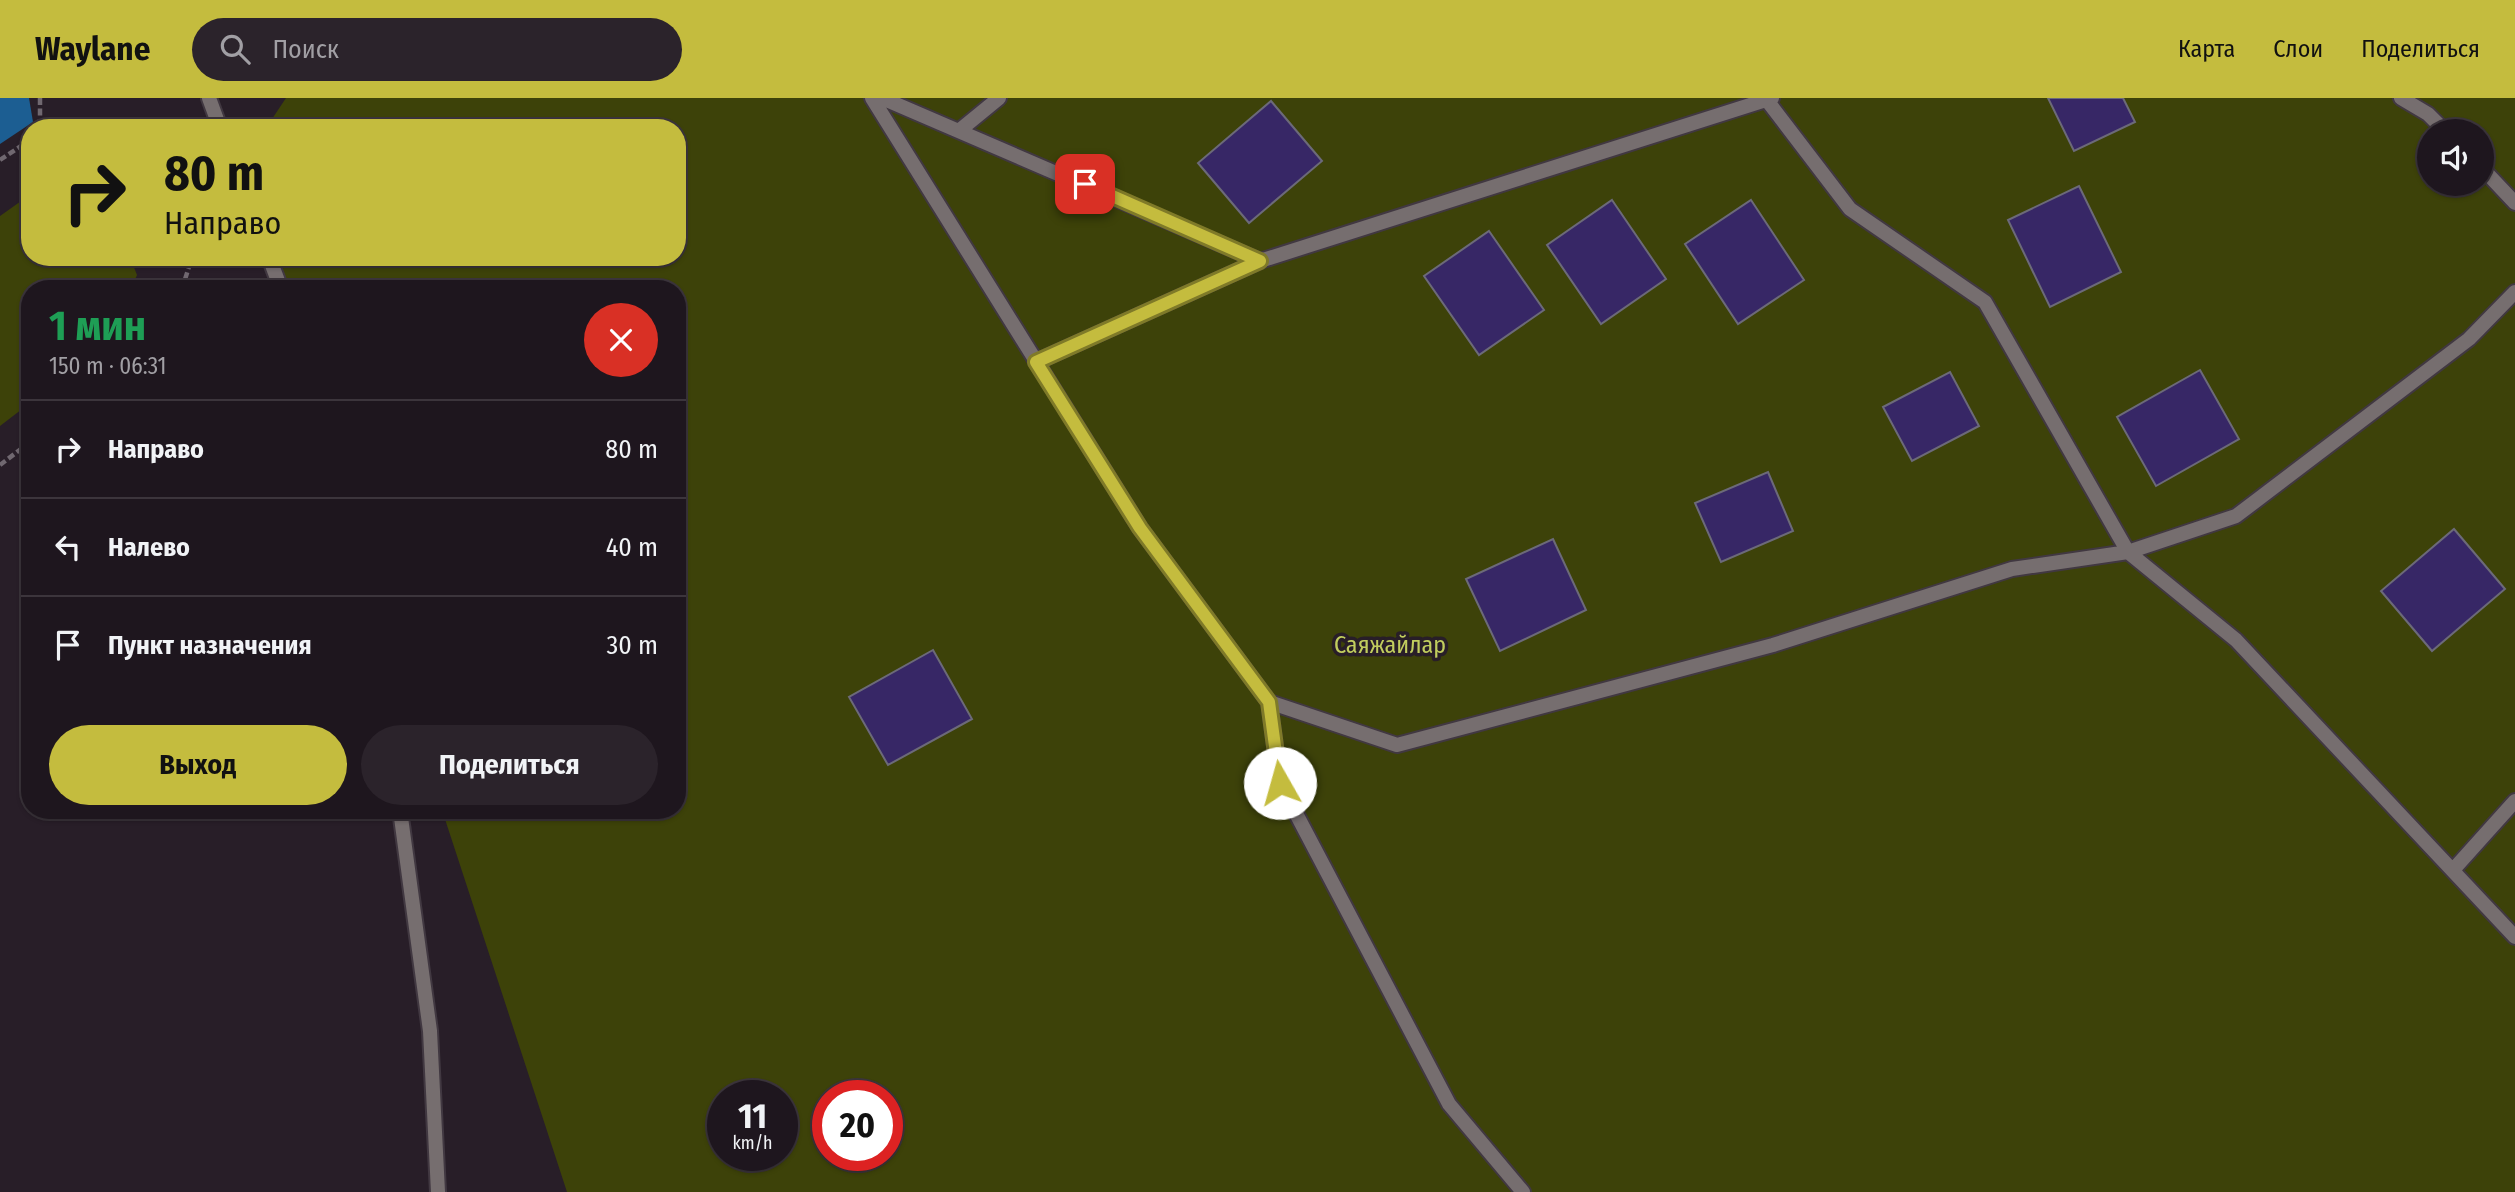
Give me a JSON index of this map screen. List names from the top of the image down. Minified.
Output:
{"parks":["Саяжайлар"],"page":{"header":"Waylane","search":"Поиск","nav":["Карта","Слои","Поделиться"],"turn":["80 m","Направо"],"heading":["1 мин","150 m · 06:31"],"list":[{"name":"Направо","value":"80 m"},{"name":"Налево","value":"40 m"},{"name":"Пункт назначения","value":"30 m"}],"buttons":["Выход","Поделиться"],"speed":"11 km/h","limit":"20"}}
